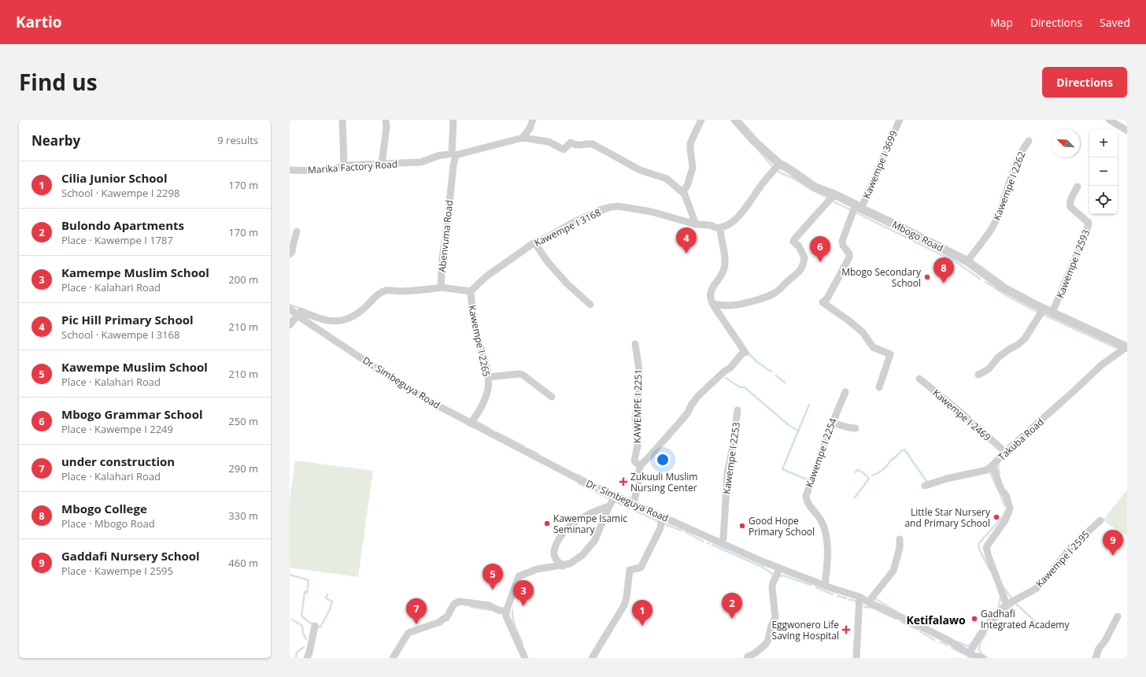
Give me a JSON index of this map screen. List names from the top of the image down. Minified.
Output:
{"streets":{"street":["Kawempe I 3699","Marika Factory Road","Kawempe I 2262","Kawempe I 3168","Abenvuma Road","Mbogo Road","Kawempe I 2593","Kawempe I 2265","Dr. Simbeguya Road","KAWEMPE I 2251","Kawempe I 2469","Takuba Road","Kawempe I 2254","Kawempe I 2253","Kawempe I 2595"]},"crossings":[["Kawempe I 3699","Mbogo Road"],["Marika Factory Road","Abenvuma Road"],["Kawempe I 2262","Mbogo Road"],["Kawempe I 3168","Kawempe I 2265"],["Mbogo Road","Kawempe I 2593"],["Mbogo Road","Takuba Road"],["Kawempe I 2265","Dr. Simbeguya Road"],["Dr. Simbeguya Road","Kawempe I 2254"],["Dr. Simbeguya Road","Kawempe I 2253"],["Kawempe I 2469","Takuba Road"],["Takuba Road","Kawempe I 2595"]],"districts":["Ketifalawo"],"places":{"other":["Mbogo Secondary School","Little Star Nursery and Primary School","Kawempe Isamic Seminary","Good Hope Primary School","Gadhafi Integrated Academy"],"health":["Zukuuli Muslim Nursing Center","Eggwonero Life Saving Hospital"]},"north":"top left","page":{"header":"Kartio","nav":["Map","Directions","Saved"],"title":"Find us","buttons":"Directions","heading":["Nearby","9 results"],"map_buttons":["+","−"],"list":[{"mark":"1","name":"Cilia Junior School","note":"School · Kawempe I 2298","value":"170 m"},{"mark":"2","name":"Bulondo Apartments","note":"Place · Kawempe I 1787","value":"170 m"},{"mark":"3","name":"Kamempe Muslim School","note":"Place · Kalahari Road","value":"200 m"},{"mark":"4","name":"Pic Hill Primary School","note":"School · Kawempe I 3168","value":"210 m"},{"mark":"5","name":"Kawempe Muslim School","note":"Place · Kalahari Road","value":"210 m"},{"mark":"6","name":"Mbogo Grammar School","note":"Place · Kawempe I 2249","value":"250 m"},{"mark":"7","name":"under construction","note":"Place · Kalahari Road","value":"290 m"},{"mark":"8","name":"Mbogo College","note":"Place · Mbogo Road","value":"330 m"},{"mark":"9","name":"Gaddafi Nursery School","note":"Place · Kawempe I 2595","value":"460 m"}],"pins":["4","6","8","9","5","3","2","7","1"]}}
